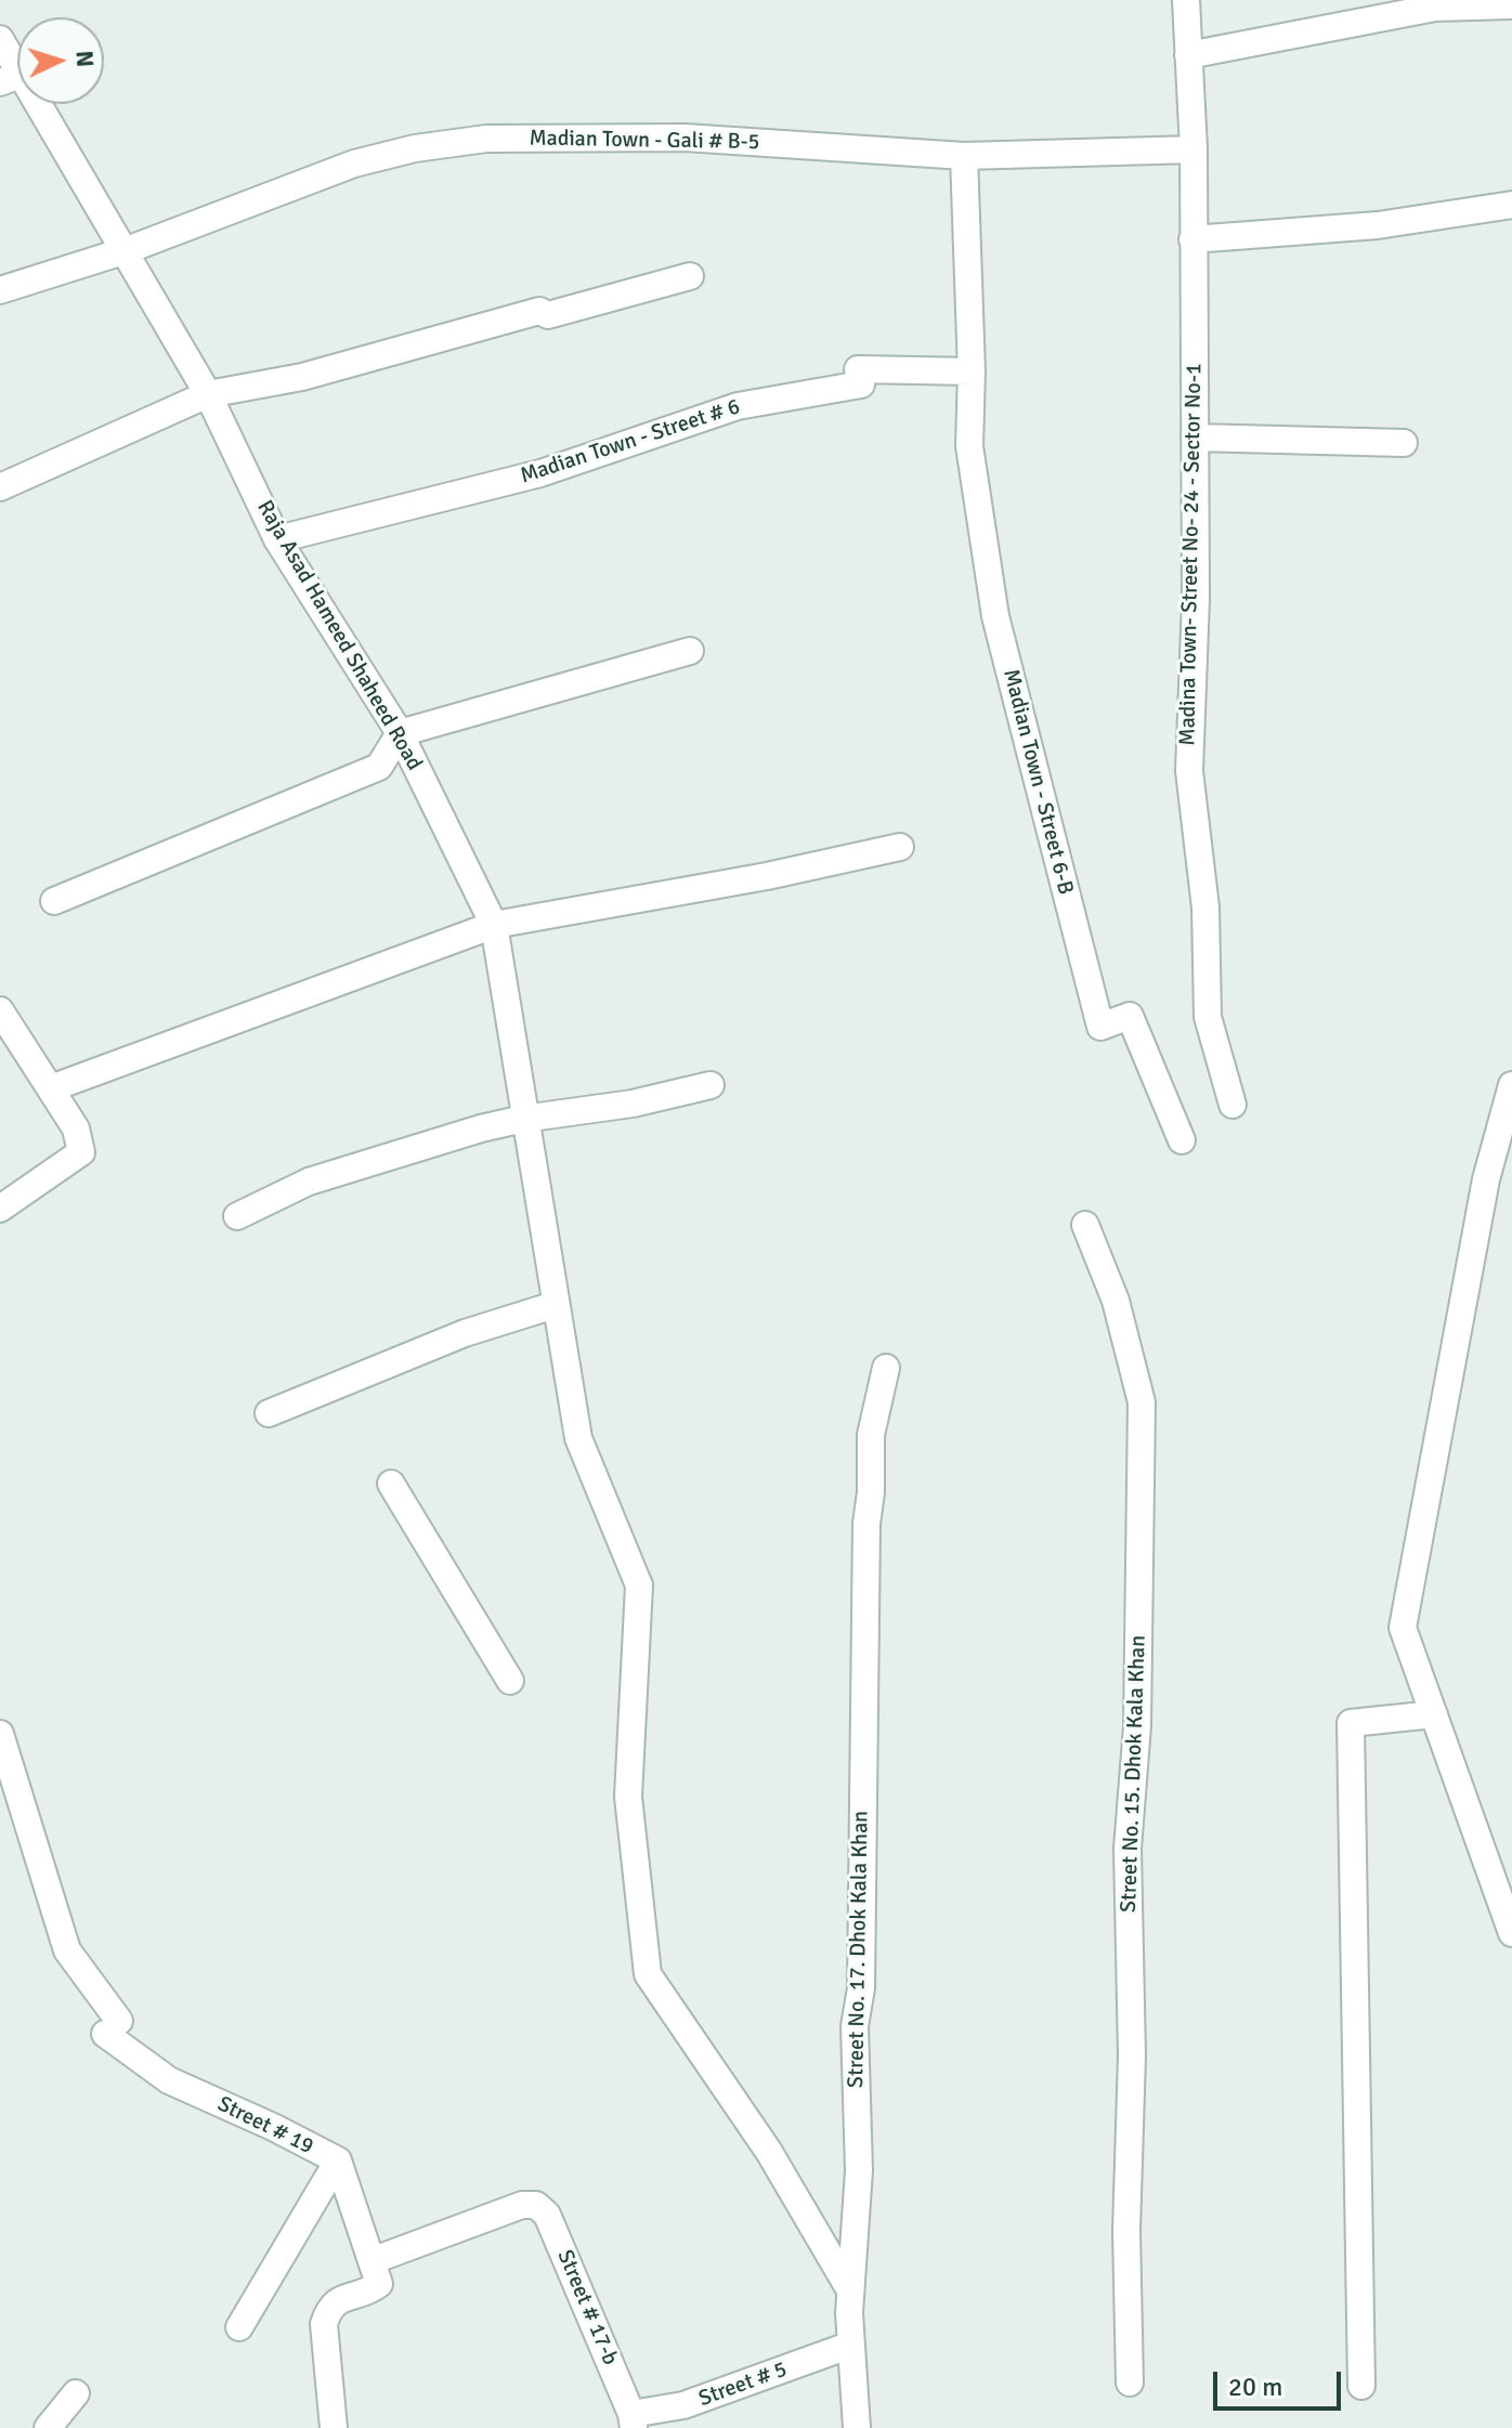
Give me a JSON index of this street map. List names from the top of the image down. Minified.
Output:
{"streets":{"street":["Madian Town - Gali # B-5","Madian Town - Street # 6","Madina Town- Street No- 24 - Sector No-1","Raja Asad Hameed Shaheed Road","Madian Town - Street 6-B","Street No. 15. Dhok Kala Khan","Street No. 17. Dhok Kala Khan","Street # 19","Street # 17-b","Street # 5"]},"crossings":[["Madian Town - Gali # B-5","Raja Asad Hameed Shaheed Road"],["Madian Town - Street # 6","Raja Asad Hameed Shaheed Road"],["Madian Town - Street # 6","Madian Town - Street 6-B"],["Raja Asad Hameed Shaheed Road","Street No. 17. Dhok Kala Khan"],["Street No. 17. Dhok Kala Khan","Street # 5"],["Street # 19","Street # 17-b"],["Street # 17-b","Street # 5"]],"scale_bar":"20 m","north":"right"}
